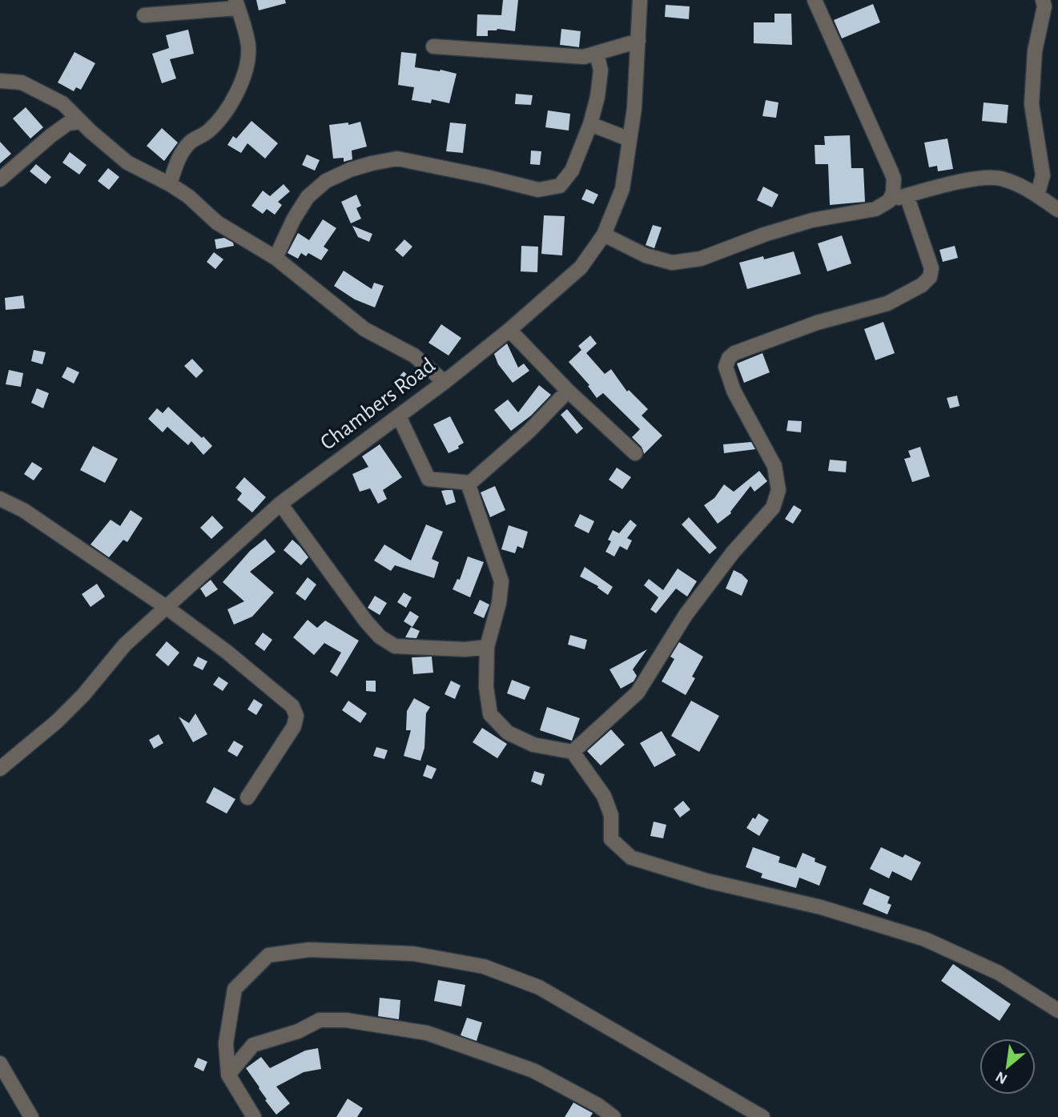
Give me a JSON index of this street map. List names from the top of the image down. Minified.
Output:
{"streets":{"street":["Chambers Road"]},"north":"bottom left"}
